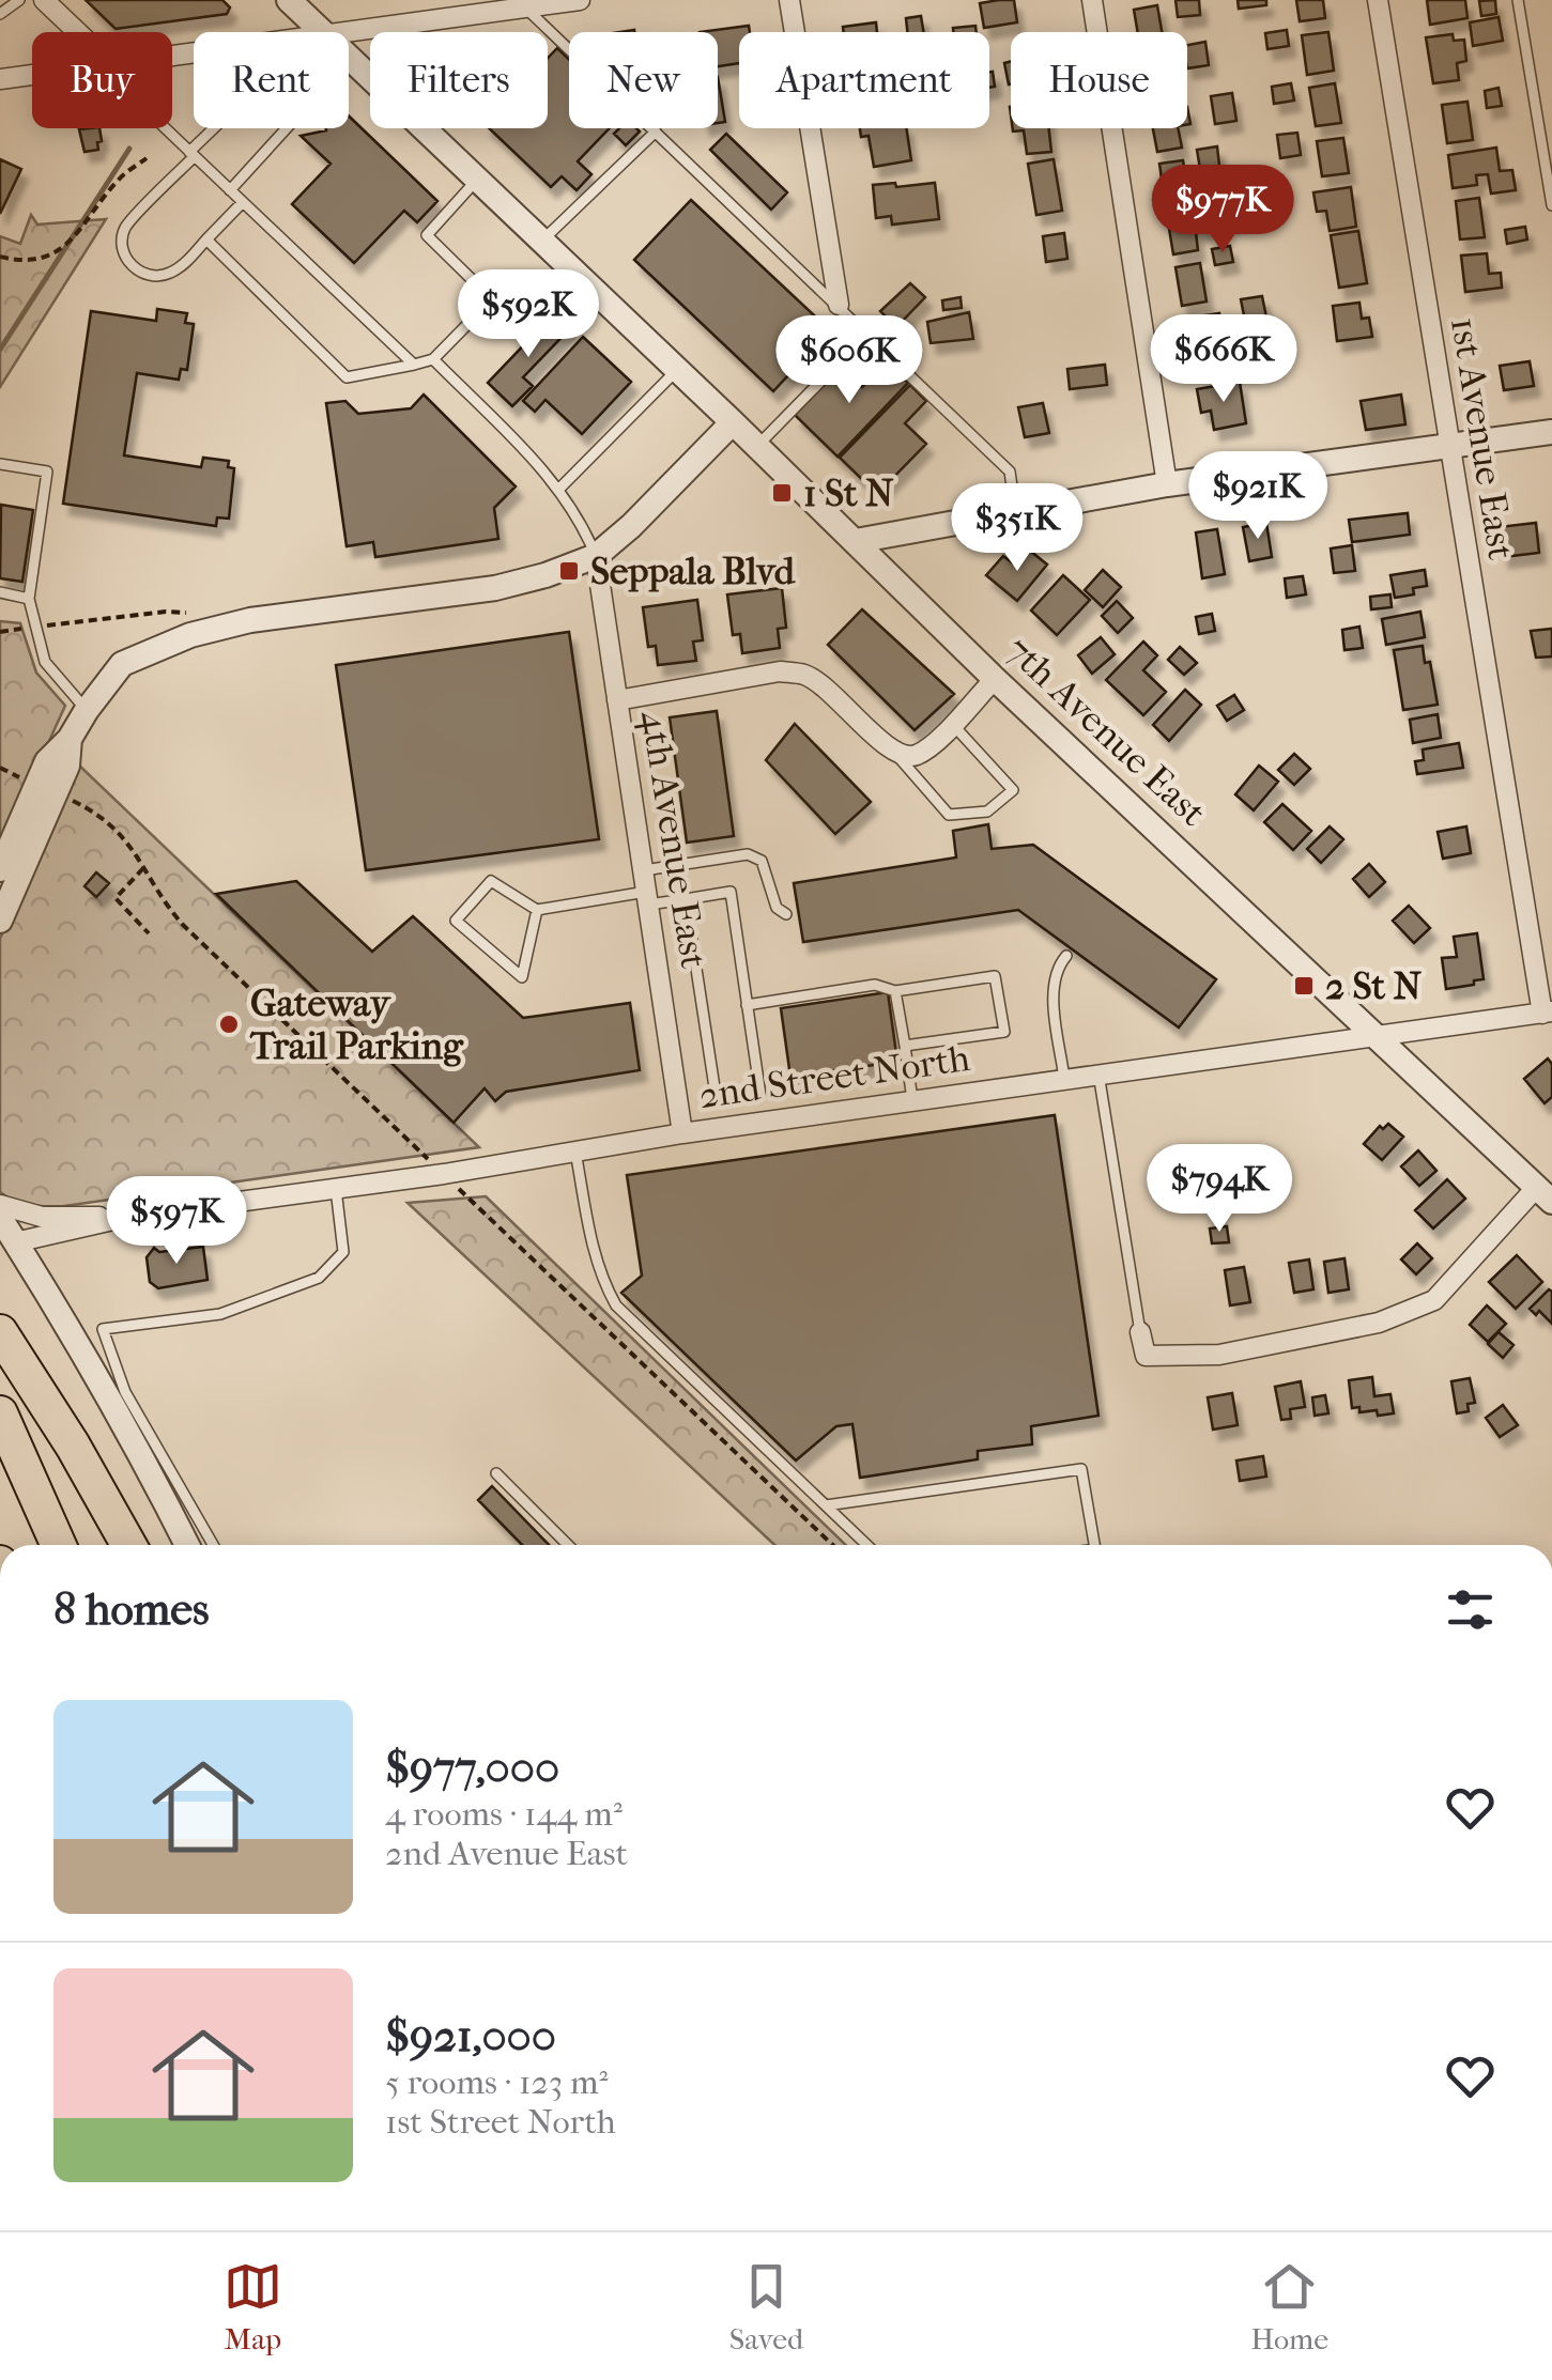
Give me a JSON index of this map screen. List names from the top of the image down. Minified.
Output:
{"streets":{"street":["1st Avenue East","7th Avenue East","4th Avenue East","2nd Street North"]},"crossings":[["1st Avenue East","2nd Street North"],["7th Avenue East","2nd Street North"],["4th Avenue East","2nd Street North"]],"places":{"transit":["1 St N","Seppala Blvd","2 St N"],"other":["Gateway Trail Parking"]},"page":{"chip":["Buy","Rent","Filters","New","Apartment","House"],"price":["$977K","$592K","$666K","$606K","$921K","$351K","$794K","$597K"],"heading":"8 homes","list":[{"name":"$977,000","note":"4 rooms · 144 m² · 2nd Avenue East"},{"name":"$921,000","note":"5 rooms · 123 m² · 1st Street North"}],"tabs":["Map","Saved","Home"]}}
